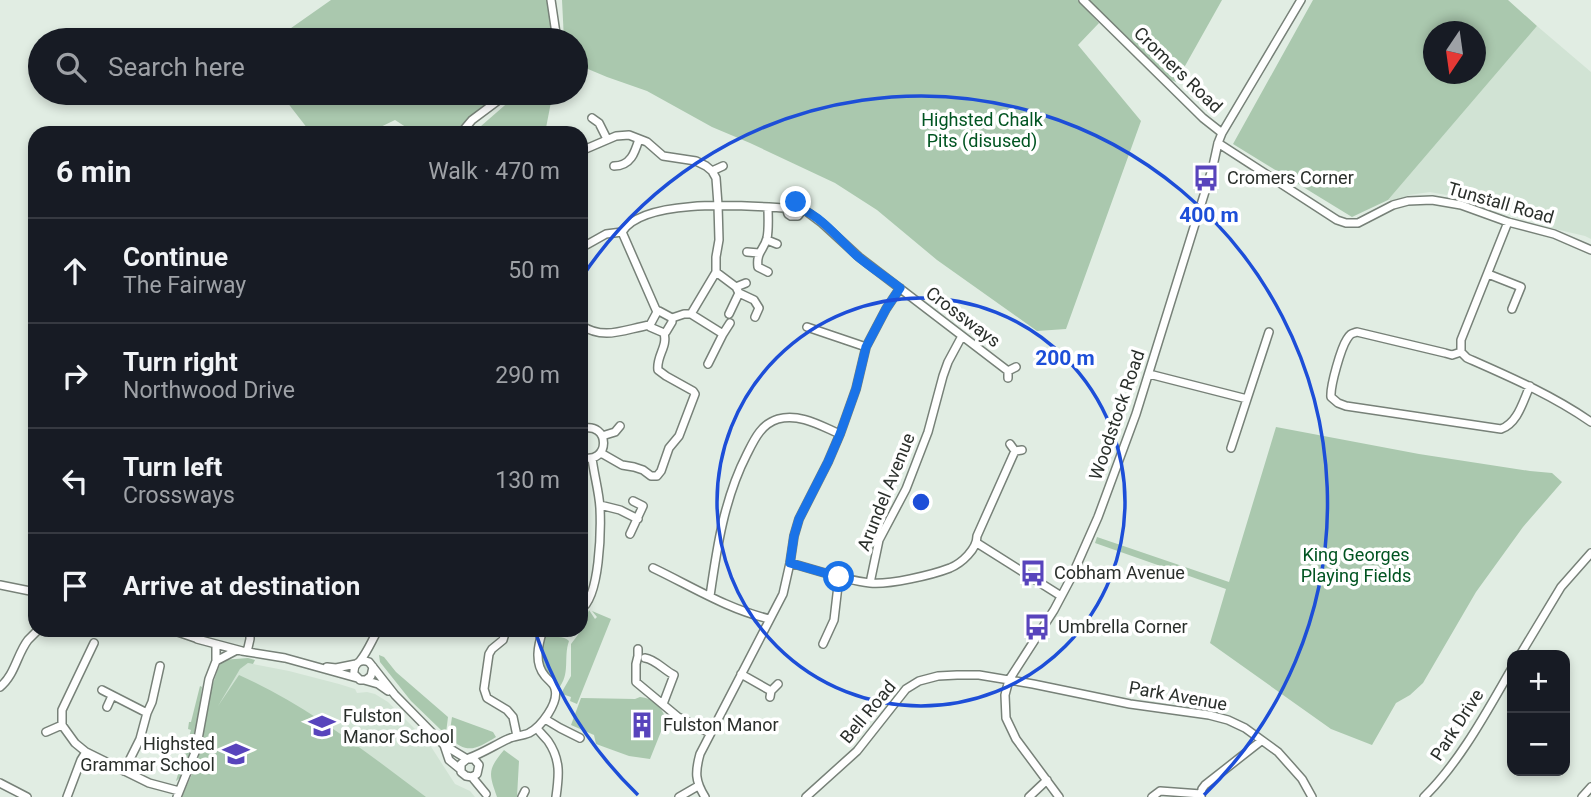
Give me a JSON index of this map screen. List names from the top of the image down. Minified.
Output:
{"streets":{"street":["Cromers Road","Tunstall Road","Crossways","Woodstock Road","Arundel Avenue","Park Avenue","Bell Road","Park Drive"]},"crossings":[["Cromers Road","Woodstock Road"],["Tunstall Road","Woodstock Road"],["Crossways","Arundel Avenue"],["Woodstock Road","Park Avenue"],["Woodstock Road","Bell Road"],["Park Avenue","Bell Road"]],"parks":["Highsted Chalk Pits (disused)","King Georges Playing Fields"],"places":{"bus stop":["Cromers Corner","Cobham Avenue","Umbrella Corner"],"building":["Fulston Manor"],"school or university":["Fulston Manor School","Highsted Grammar School"]},"north":"bottom","page":{"search":"Search here","heading":["6 min","Walk · 470 m"],"list":[["Continue","The Fairway","50 m"],["Turn right","Northwood Drive","290 m"],["Turn left","Crossways","130 m"],"Arrive at destination"],"map_buttons":["+","−"]},"rings":["400 m","200 m"]}
